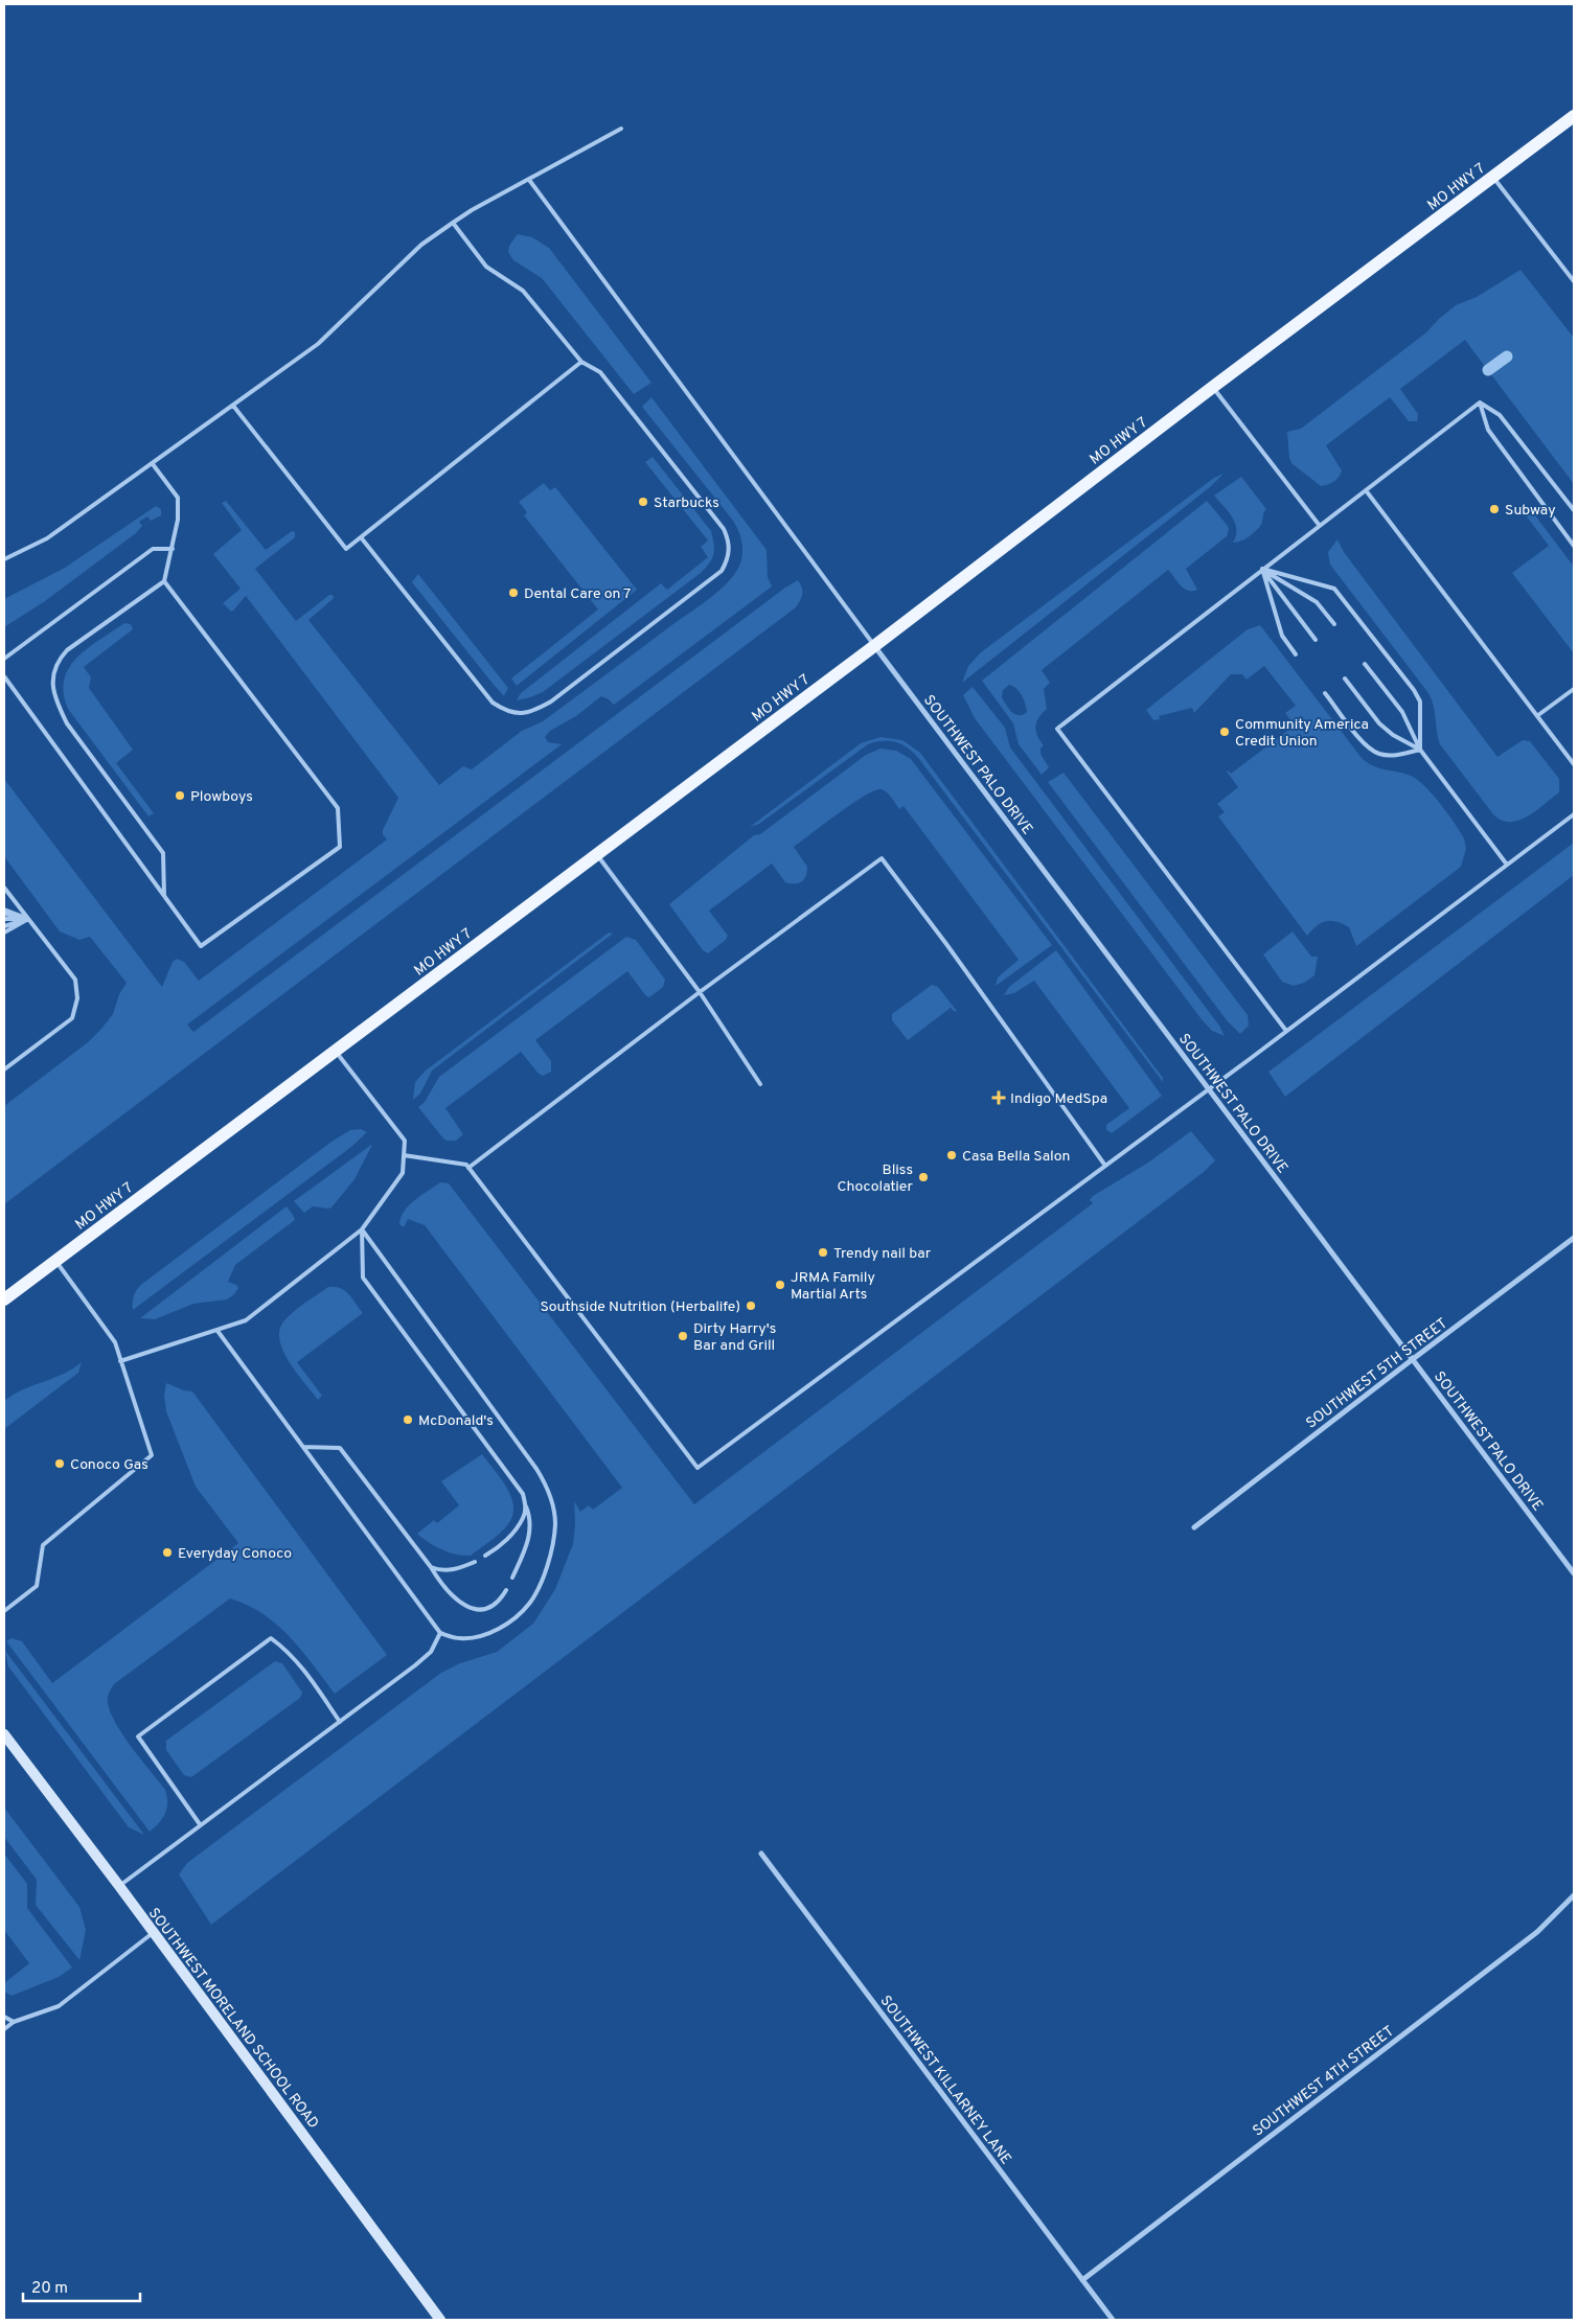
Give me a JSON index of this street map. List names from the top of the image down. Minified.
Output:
{"streets":{"main road":["MO HWY 7","SOUTHWEST MORELAND SCHOOL ROAD"],"street":["SOUTHWEST PALO DRIVE","SOUTHWEST 5TH STREET","SOUTHWEST KILLARNEY LANE","SOUTHWEST 4TH STREET"]},"crossings":[["MO HWY 7","SOUTHWEST PALO DRIVE"],["SOUTHWEST PALO DRIVE","SOUTHWEST 5TH STREET"],["SOUTHWEST KILLARNEY LANE","SOUTHWEST 4TH STREET"]],"places":{"other":["Starbucks","Subway","Dental Care on 7","Community America Credit Union","Plowboys","Casa Bella Salon","Bliss Chocolatier","Trendy nail bar","JRMA Family Martial Arts","Southside Nutrition (Herbalife)","Dirty Harry's Bar and Grill","McDonald's","Conoco Gas","Everyday Conoco"],"health":["Indigo MedSpa"]},"scale_bar":"20 m"}
